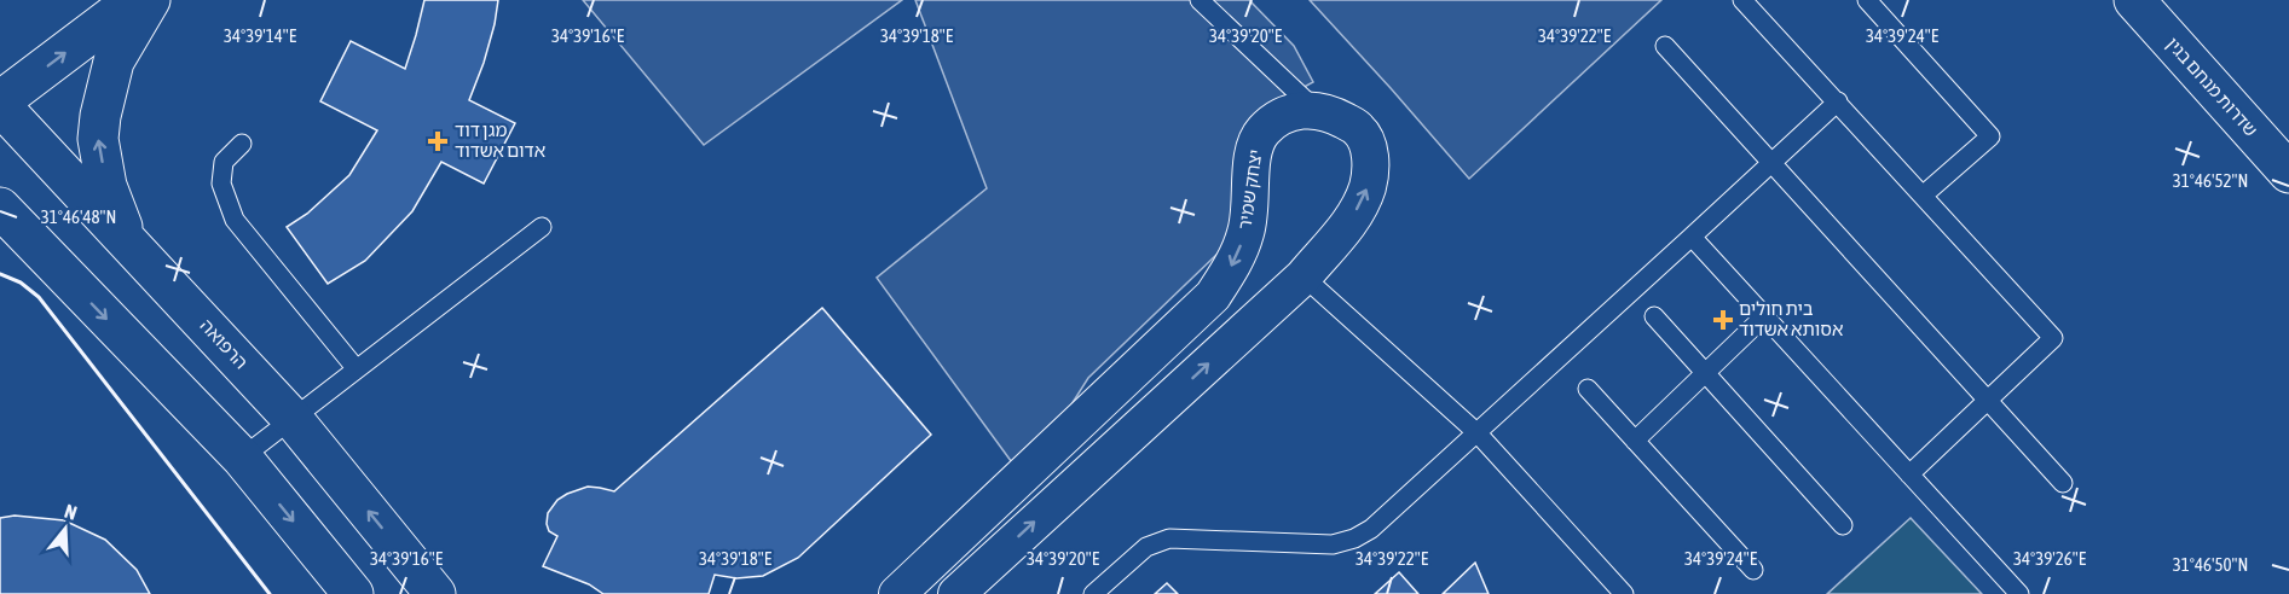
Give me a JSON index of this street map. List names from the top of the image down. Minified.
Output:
{"streets":{"street":["שדרות מנחם בגין","יצחק שמיר","הרפואה"]},"places":{"health":["מגן דוד אדום אשדוד","בית חולים אסותא אשדוד"]},"north":"top","coordinates":["34°39'14\"E","34°39'16\"E","34°39'18\"E","34°39'20\"E","34°39'22\"E","34°39'24\"E","31°46'52\"N","31°46'48\"N","34°39'26\"E","31°46'50\"N"]}
